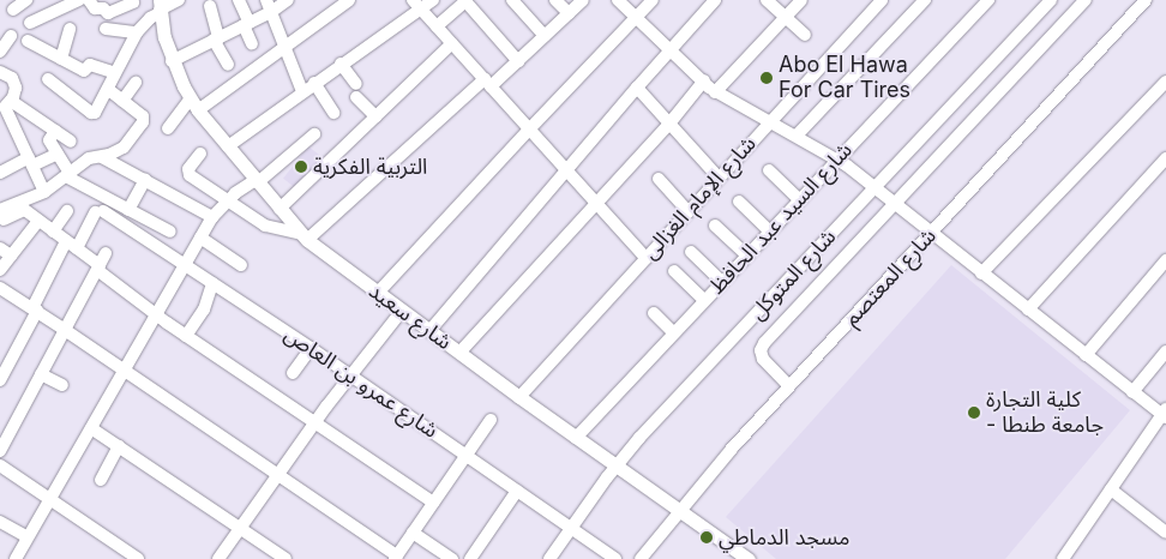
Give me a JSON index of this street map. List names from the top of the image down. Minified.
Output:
{"streets":{"street":["شارع الإمام الغزالى","شارع السيد عبد الحافظ","شارع المتوكل","شارع المعتصم","شارع سعيد","شارع عمرو بن العاص"]},"crossings":[["شارع الإمام الغزالى","شارع سعيد"],["شارع السيد عبد الحافظ","شارع سعيد"],["شارع المتوكل","شارع سعيد"],["شارع المتوكل","شارع عمرو بن العاص"],["شارع المعتصم","شارع سعيد"]],"places":["Abo El Hawa For Car Tires","التربية الفكرية","كلية التجارة - جامعة طنطا","مسجد الدماطي"]}
